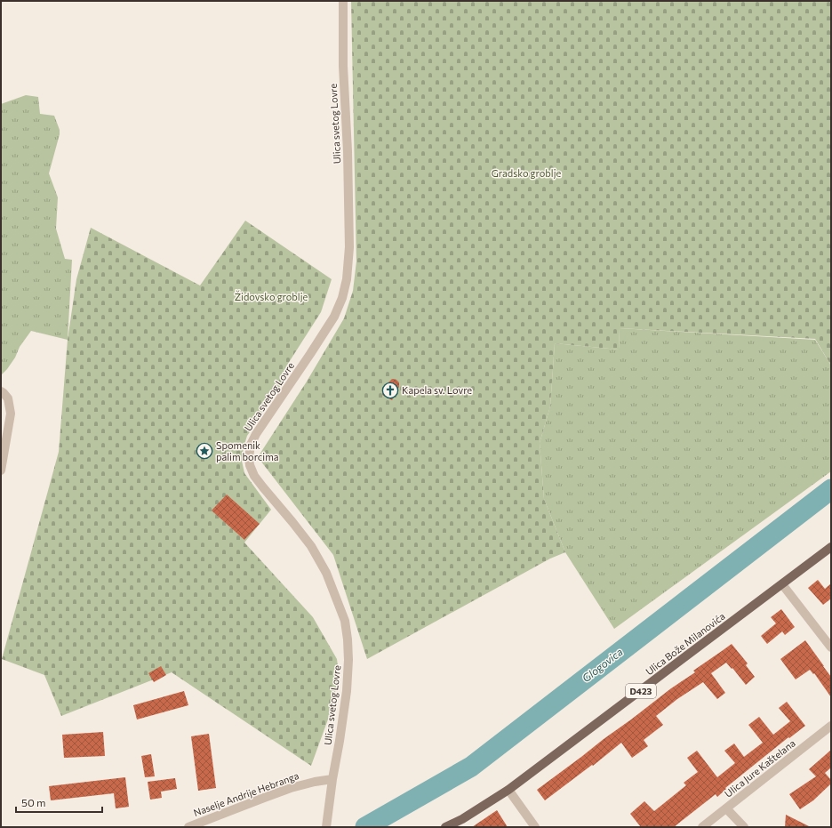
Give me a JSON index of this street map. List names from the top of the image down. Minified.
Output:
{"streets":{"main road":["Ulica Bože Milanovića","D423"],"street":["Ulica svetog Lovre","Ulica Jure Kaštelana","Naselje Andrije Hebranga"]},"crossings":[["Ulica svetog Lovre","Naselje Andrije Hebranga"]],"water":["Glogovica"],"parks":["Gradsko groblje","Židovsko groblje"],"places":{"church":["Kapela sv. Lovre"],"place":["Spomenik palim borcima"]},"scale_bar":"50 m"}
